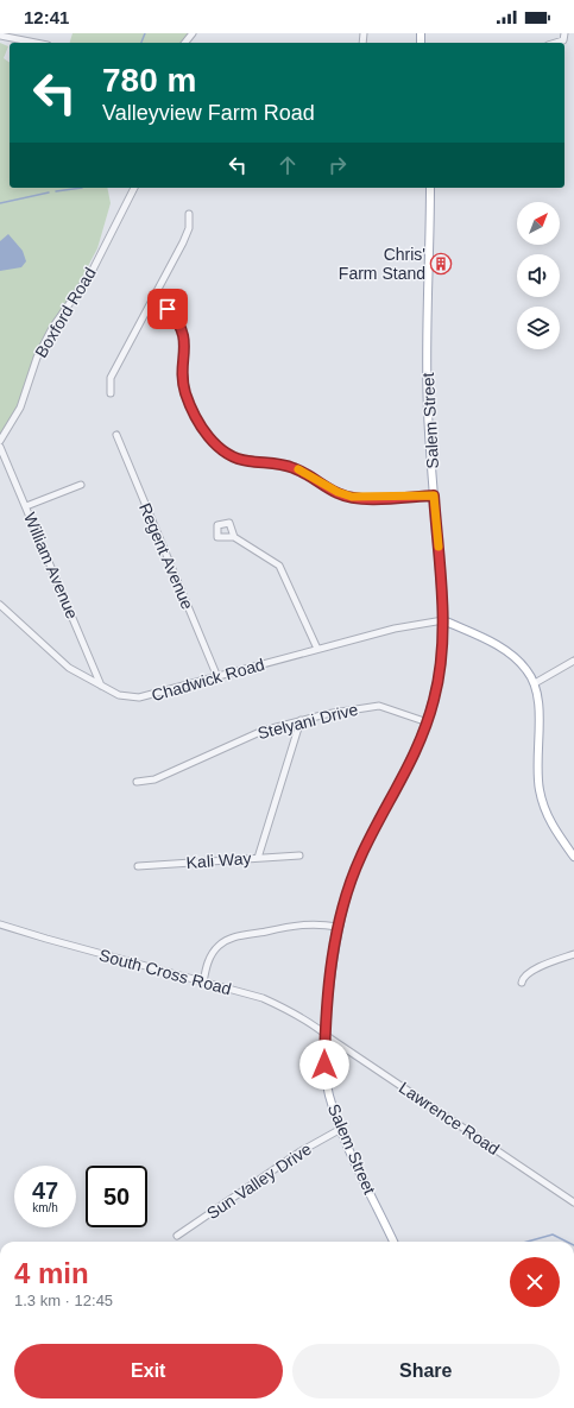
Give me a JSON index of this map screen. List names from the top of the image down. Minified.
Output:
{"streets":{"main road":["Salem Street"],"street":["Boxford Road","Regent Avenue","William Avenue","Chadwick Road","Stelyani Drive","Kali Way","South Cross Road","Lawrence Road","Sun Valley Drive"]},"crossings":[["Salem Street","Chadwick Road"],["Salem Street","Stelyani Drive"],["Salem Street","South Cross Road"],["Salem Street","Lawrence Road"],["Salem Street","Sun Valley Drive"],["Regent Avenue","Chadwick Road"],["William Avenue","Chadwick Road"],["South Cross Road","Lawrence Road"]],"places":{"building":["Chris' Farm Stand"]},"north":"top right","page":{"status":"12:41","turn":["780 m","Valleyview Farm Road"],"speed":"47 km/h","limit":"50","heading":["4 min","1.3 km · 12:45"],"buttons":["Exit","Share"]}}
